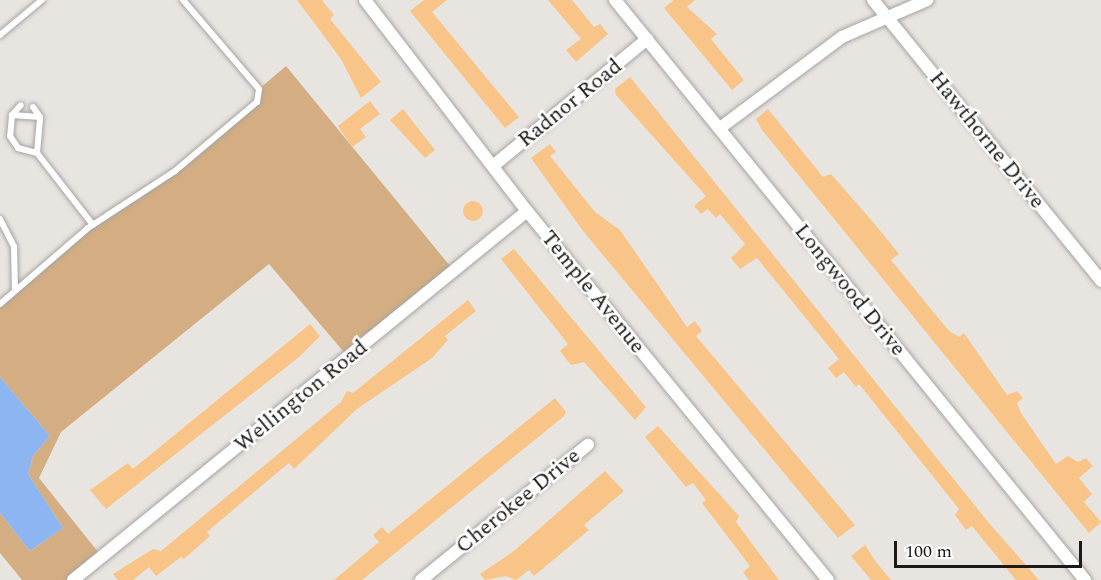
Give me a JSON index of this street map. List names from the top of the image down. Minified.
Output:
{"streets":{"street":["Radnor Road","Hawthorne Drive","Longwood Drive","Temple Avenue","Wellington Road","Cherokee Drive"]},"crossings":[["Radnor Road","Longwood Drive"],["Radnor Road","Temple Avenue"],["Temple Avenue","Wellington Road"]],"scale_bar":"100 m"}
